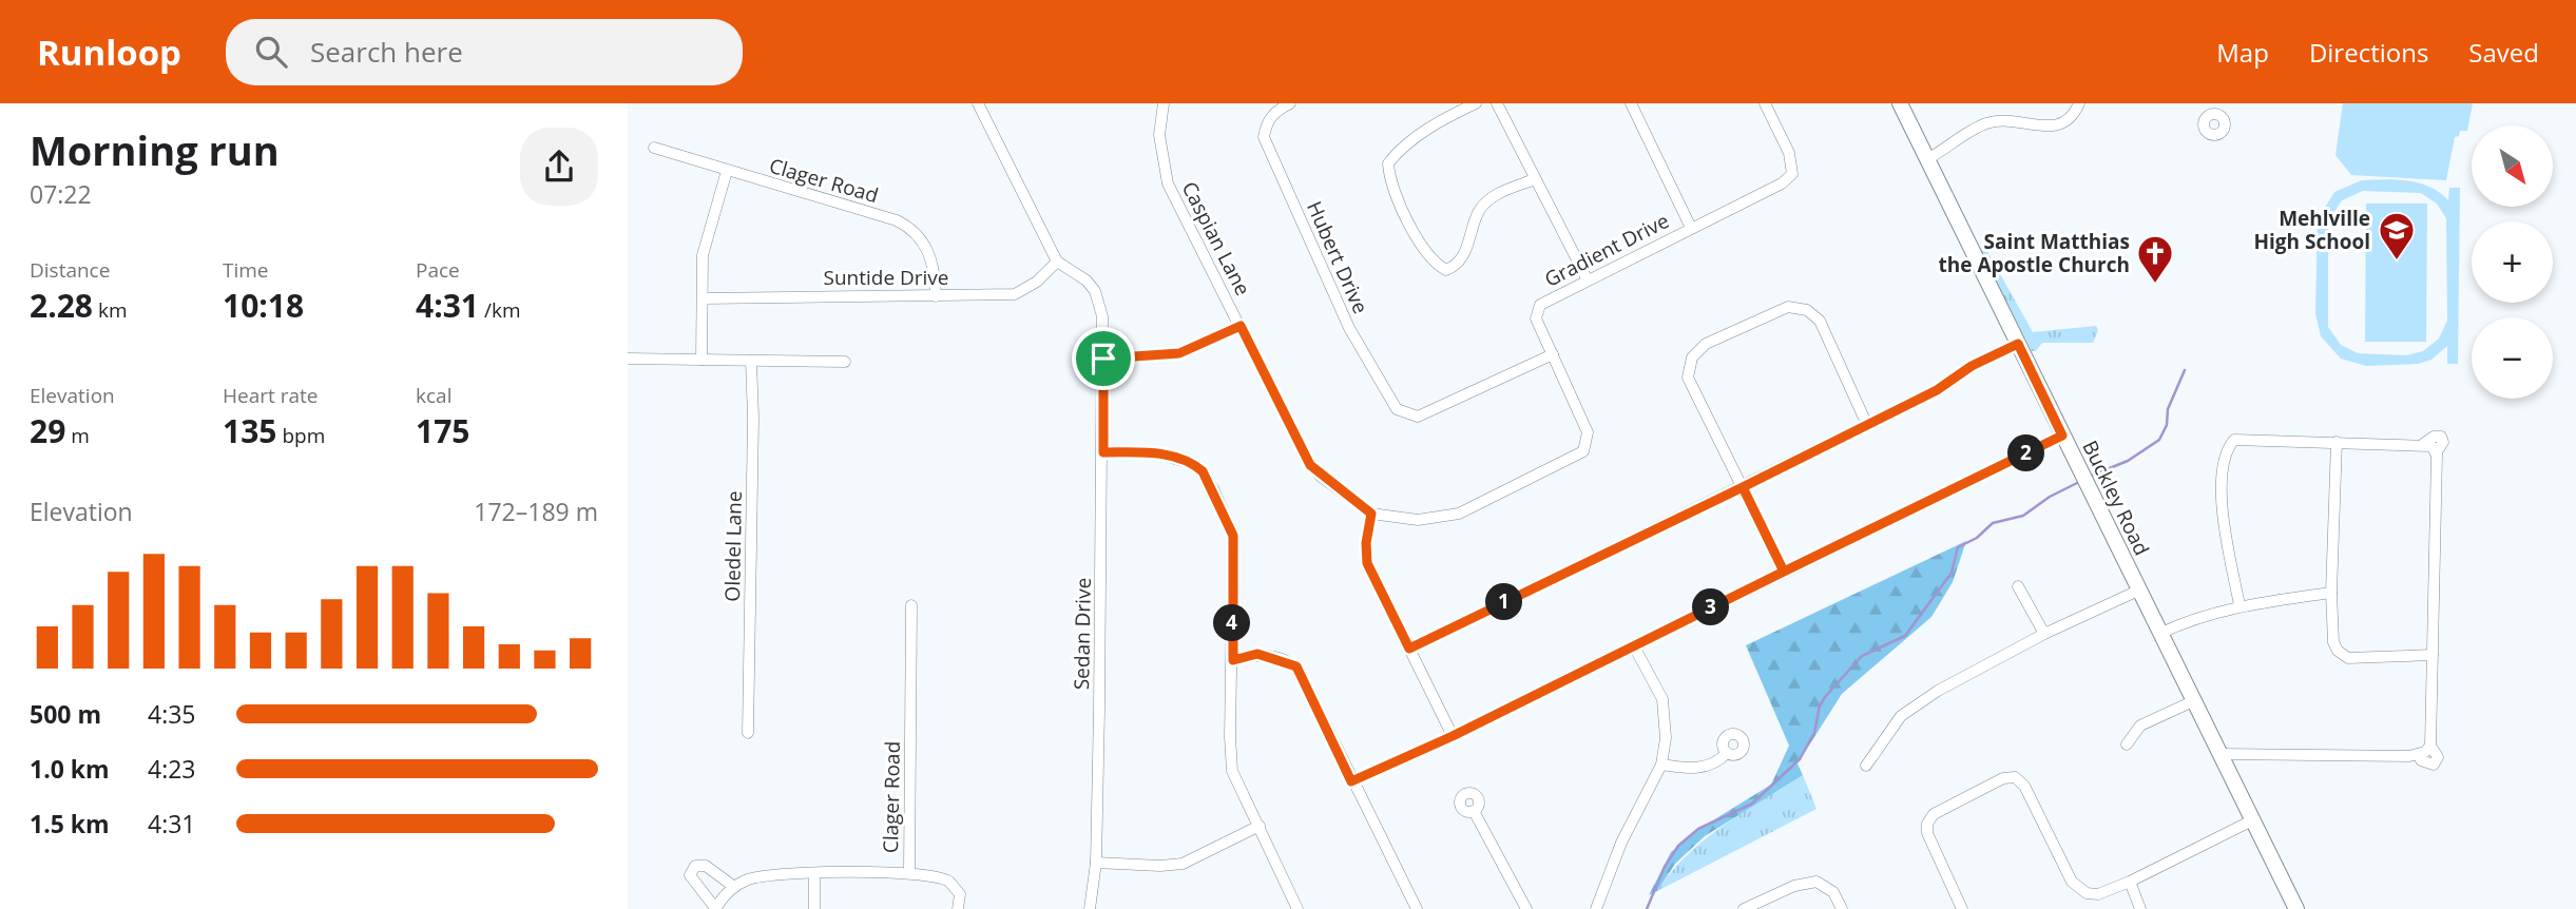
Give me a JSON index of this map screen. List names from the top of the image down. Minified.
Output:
{"streets":{"street":["Clager Road","Caspian Lane","Gradient Drive","Hubert Drive","Suntide Drive","Buckley Road","Oledel Lane","Sedan Drive"]},"crossings":[["Clager Road","Suntide Drive"],["Caspian Lane","Gradient Drive"],["Gradient Drive","Hubert Drive"],["Suntide Drive","Sedan Drive"]],"places":{"school or university":["Mehlville High School"],"church":["Saint Matthias the Apostle Church"]},"north":"bottom right","page":{"header":"Runloop","search":"Search here","nav":["Map","Directions","Saved"],"heading":["Morning run","07:22"],"map_buttons":["+","−"],"stats":[["Distance","2.28 km"],["Time","10:18"],["Pace","4:31 /km"],["Elevation","29 m"],["Heart rate","135 bpm"],["kcal","175"]],"pins":["2","1","3","4"],"chart":["Elevation","172–189 m"],"list":[{"name":"500 m","note":"4:35"},{"name":"1.0 km","note":"4:23"},{"name":"1.5 km","note":"4:31"}]}}
